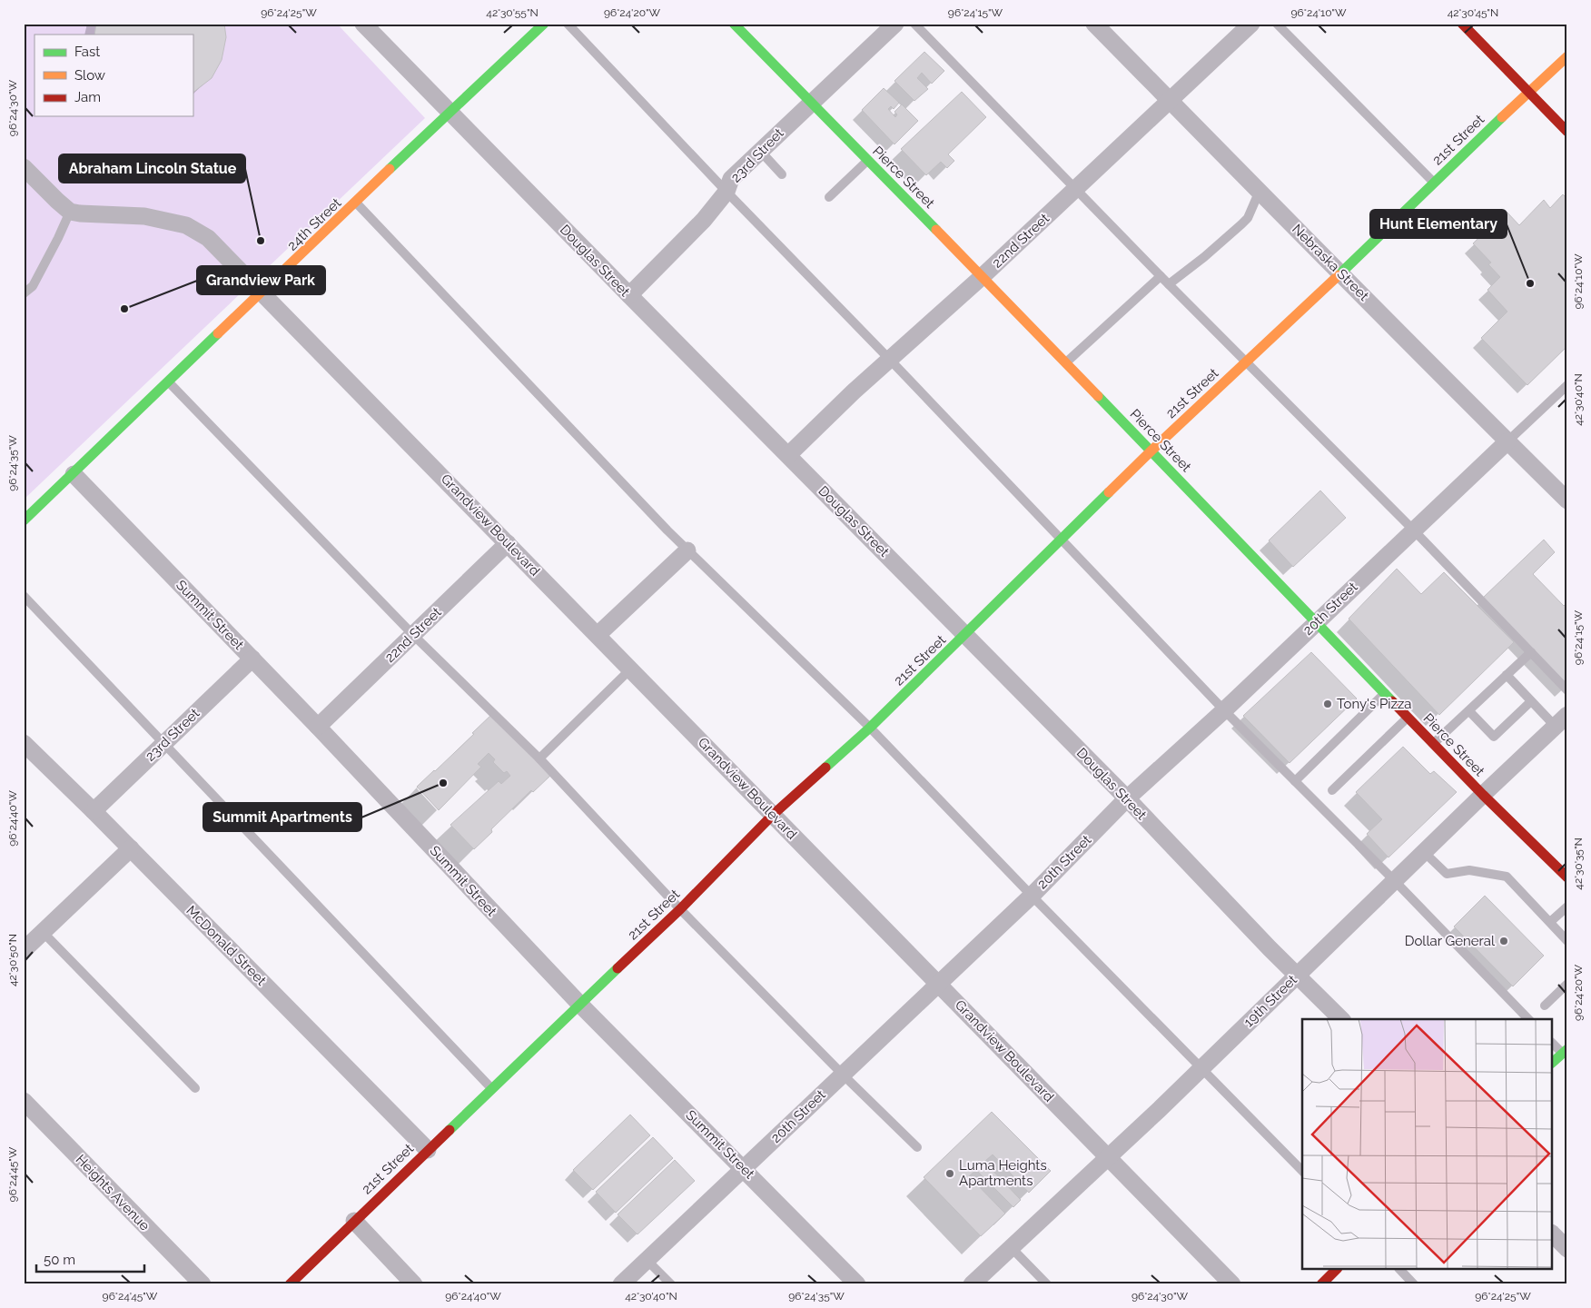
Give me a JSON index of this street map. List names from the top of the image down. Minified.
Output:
{"streets":{"street":["21st Street","23rd Street","Pierce Street","24th Street","22nd Street","Douglas Street","Nebraska Street","Grandview Boulevard","20th Street","Summit Street","McDonald Street","19th Street","Heights Avenue"]},"crossings":[["21st Street","Pierce Street"],["21st Street","Douglas Street"],["21st Street","Nebraska Street"],["21st Street","Grandview Boulevard"],["21st Street","Summit Street"],["21st Street","McDonald Street"],["23rd Street","Pierce Street"],["23rd Street","Douglas Street"],["23rd Street","Summit Street"],["23rd Street","McDonald Street"],["Pierce Street","22nd Street"],["Pierce Street","20th Street"],["Pierce Street","19th Street"],["24th Street","Douglas Street"],["24th Street","Grandview Boulevard"],["24th Street","Summit Street"],["22nd Street","Douglas Street"],["22nd Street","Nebraska Street"],["22nd Street","Grandview Boulevard"],["22nd Street","Summit Street"],["Douglas Street","20th Street"],["Douglas Street","19th Street"],["Nebraska Street","20th Street"],["Grandview Boulevard","20th Street"],["Grandview Boulevard","19th Street"],["20th Street","Summit Street"]],"places":["Abraham Lincoln Statue","Hunt Elementary","Grandview Park","Tony's Pizza","Summit Apartments","Dollar General","Luma Heights Apartments"],"legend":["Fast","Slow","Jam"],"scale_bar":"50 m","coordinates":["96°24'25\"W","42°30'55\"N","96°24'20\"W","96°24'15\"W","96°24'10\"W","42°30'45\"N","96°24'30\"W","42°30'40\"N","96°24'35\"W","96°24'40\"W","42°30'35\"N","42°30'50\"N","96°24'45\"W"]}
